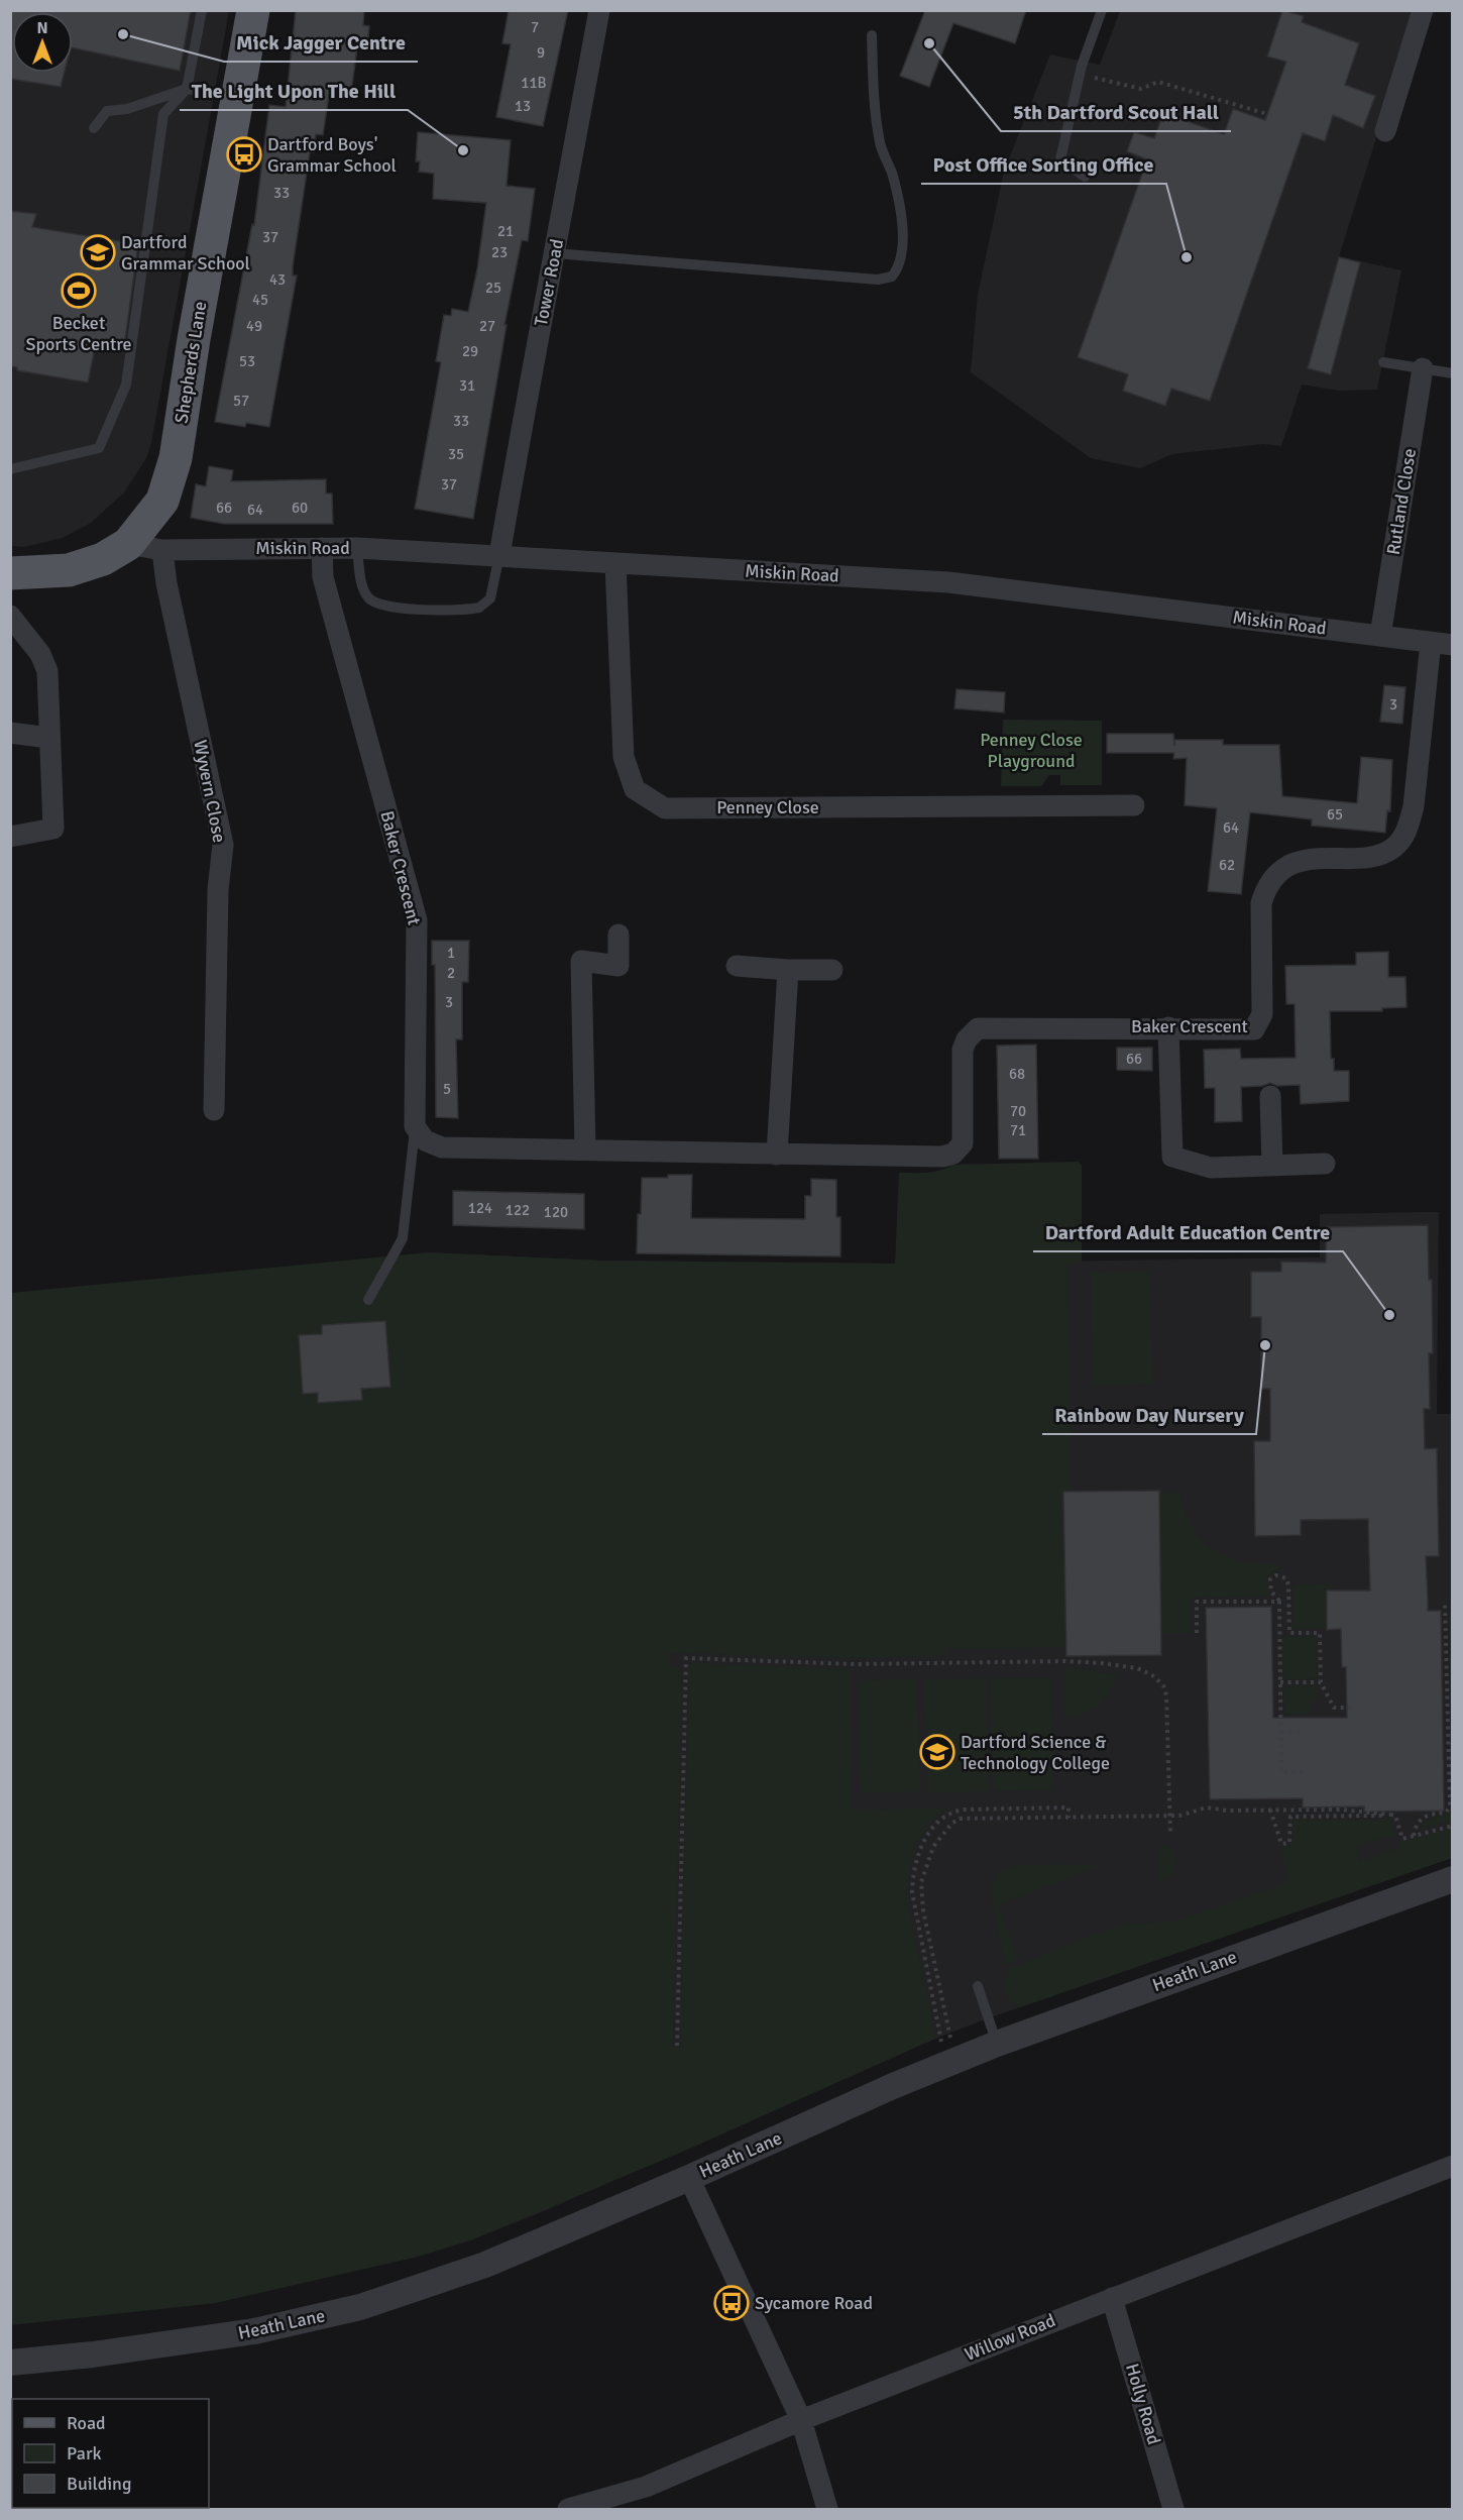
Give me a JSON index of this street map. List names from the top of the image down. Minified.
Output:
{"streets":{"main road":["Shepherds Lane"],"street":["Tower Road","Rutland Close","Miskin Road","Wyvern Close","Penney Close","Baker Crescent","Heath Lane","Willow Road","Holly Road"]},"crossings":[["Tower Road","Miskin Road"],["Shepherds Lane","Miskin Road"],["Rutland Close","Miskin Road"],["Miskin Road","Wyvern Close"],["Miskin Road","Penney Close"],["Miskin Road","Baker Crescent"],["Willow Road","Holly Road"]],"parks":["Penney Close Playground"],"places":{"other":["Mick Jagger Centre","5th Dartford Scout Hall","The Light Upon The Hill","Post Office Sorting Office","Dartford Adult Education Centre","Rainbow Day Nursery"],"bus stop":["Dartford Boys' Grammar School","Sycamore Road"],"school or university":["Dartford Grammar School","Dartford Science & Technology College"],"sports":["Becket Sports Centre"]},"house_numbers":["7","9","11B","13","33","21","37","23","43","25","45","49","27","29","53","31","57","33","35","37","66","60","64","3","65","64","62","1","2","3","66","68","5","70","71","124","122","120"],"legend":["Road","Park","Building"],"north":"top"}
